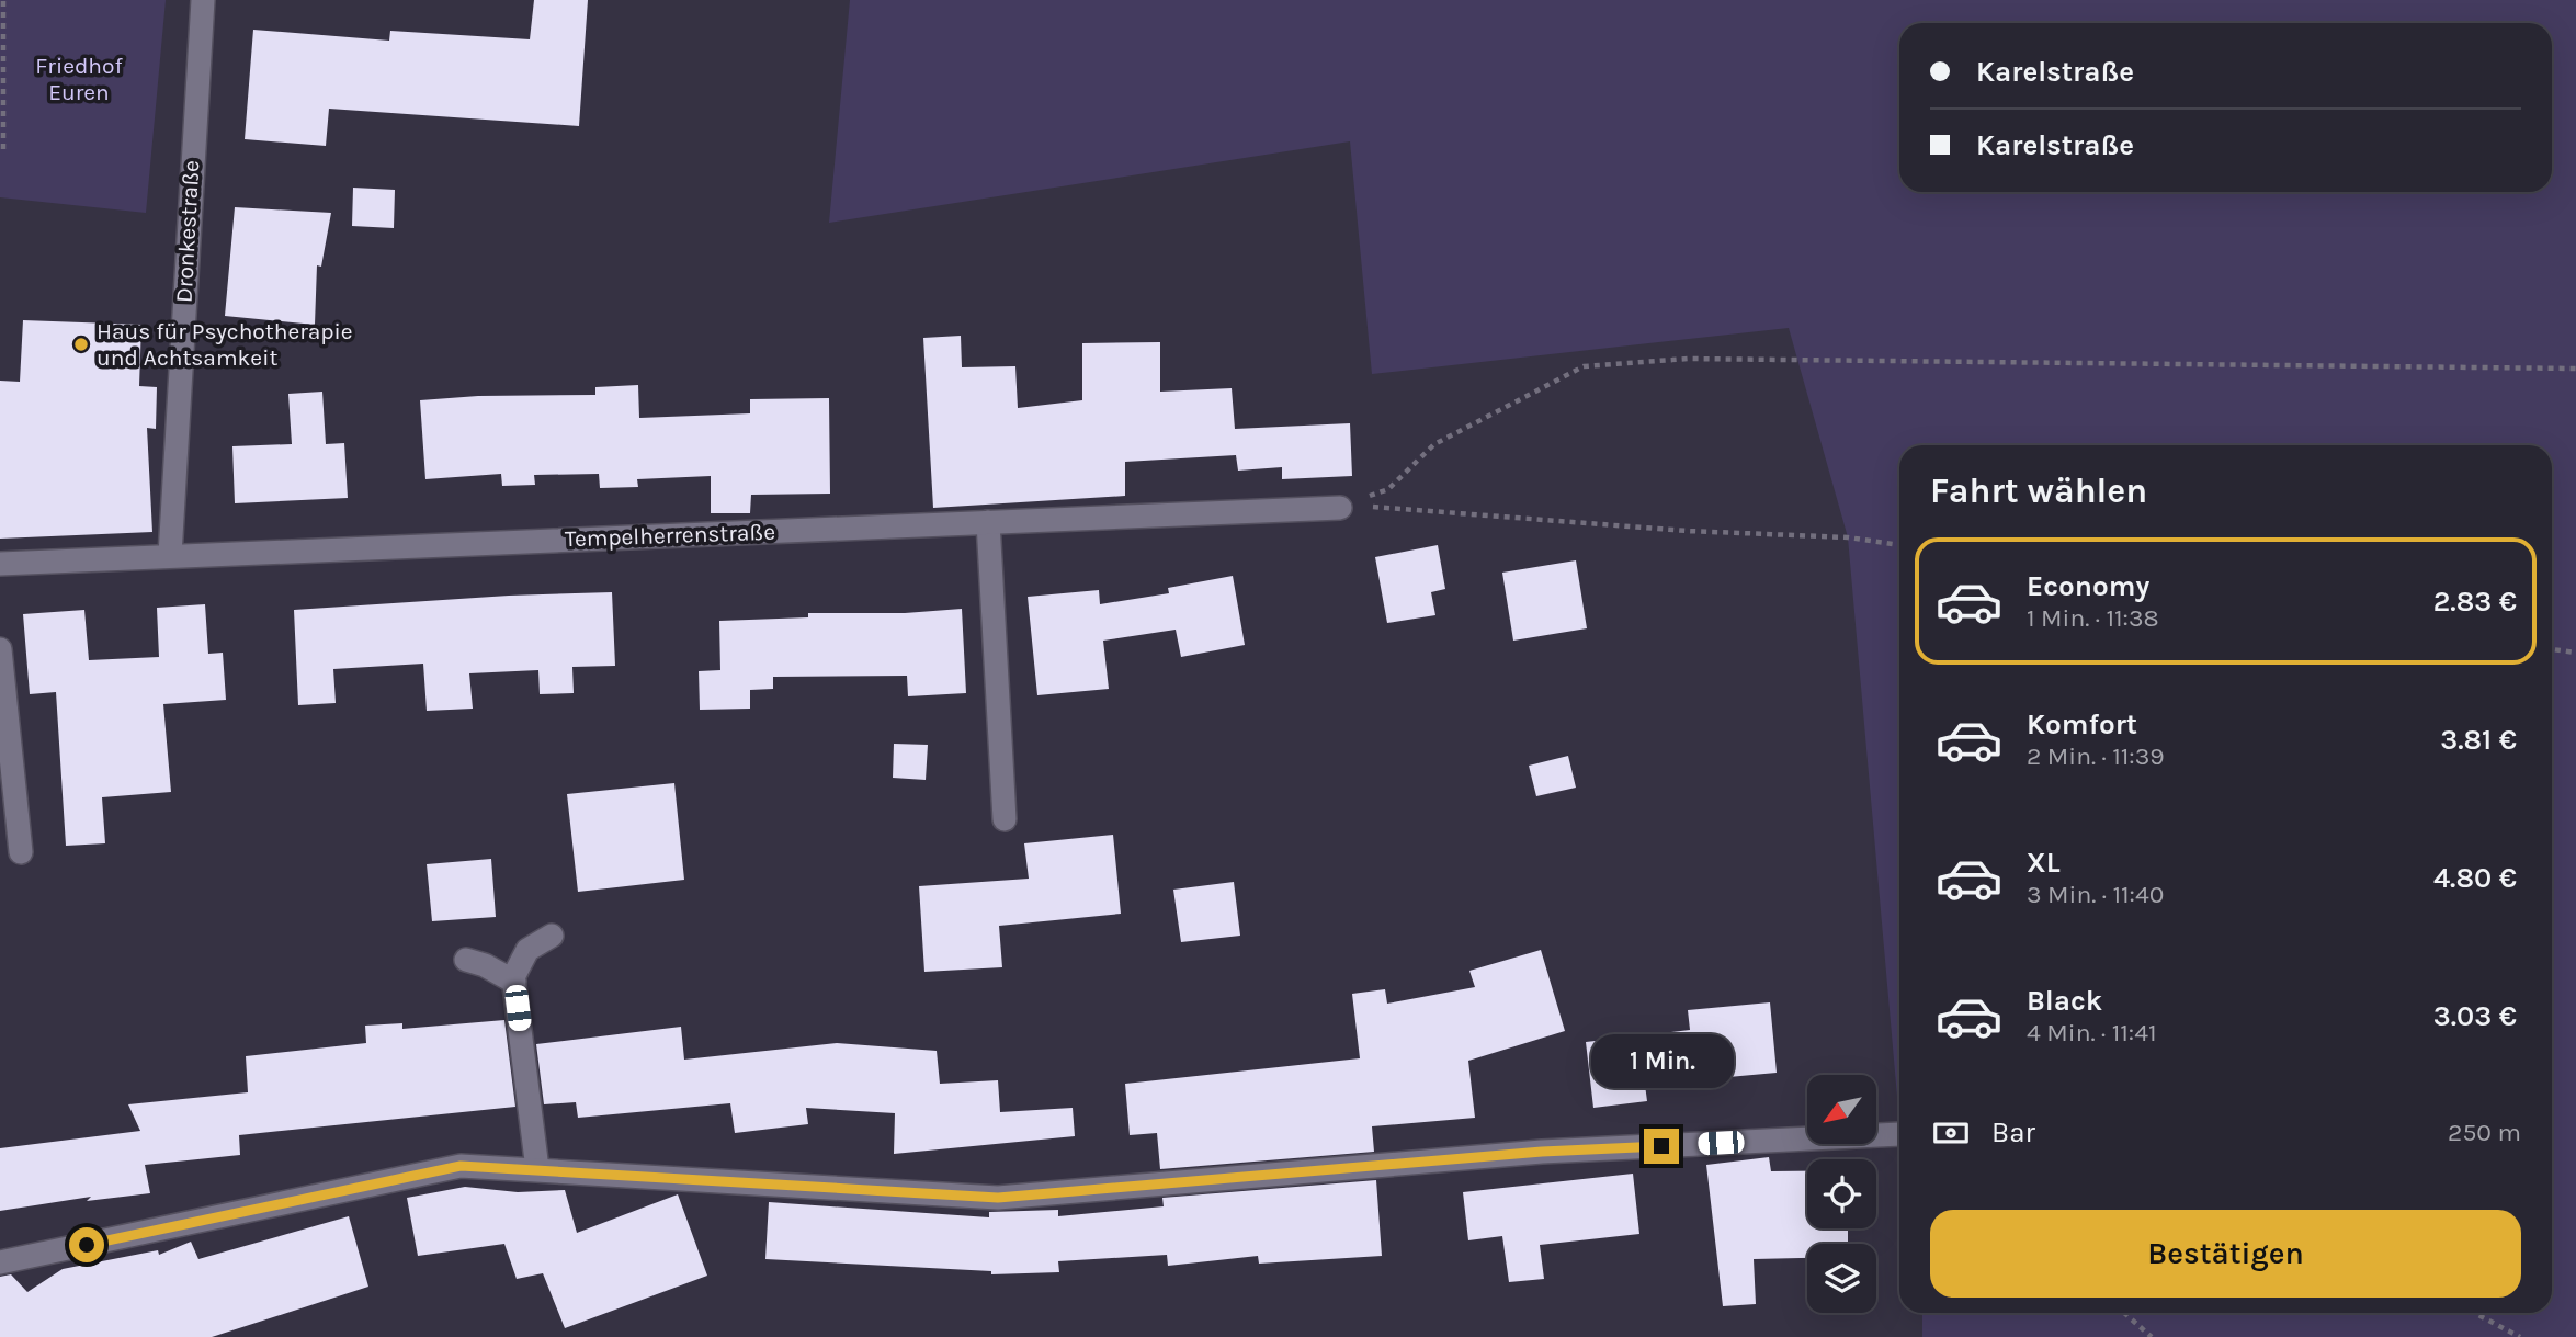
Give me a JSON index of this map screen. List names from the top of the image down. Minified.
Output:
{"streets":{"street":["Dronkestraße","Tempelherrenstraße"]},"crossings":[["Dronkestraße","Tempelherrenstraße"]],"parks":["Friedhof Euren"],"places":["Haus für Psychotherapie und Achtsamkeit"],"north":"bottom left","page":{"banner":["Karelstraße","Karelstraße"],"heading":"Fahrt wählen","list":[{"name":"Economy","note":"1 Min. · 11:38","value":"2.83 €"},{"name":"Komfort","note":"2 Min. · 11:39","value":"3.81 €"},{"name":"XL","note":"3 Min. · 11:40","value":"4.80 €"},{"name":"Black","note":"4 Min. · 11:41","value":"3.03 €"}],"bubble":"1 Min.","pay":["Bar","250 m"],"buttons":"Bestätigen"}}
